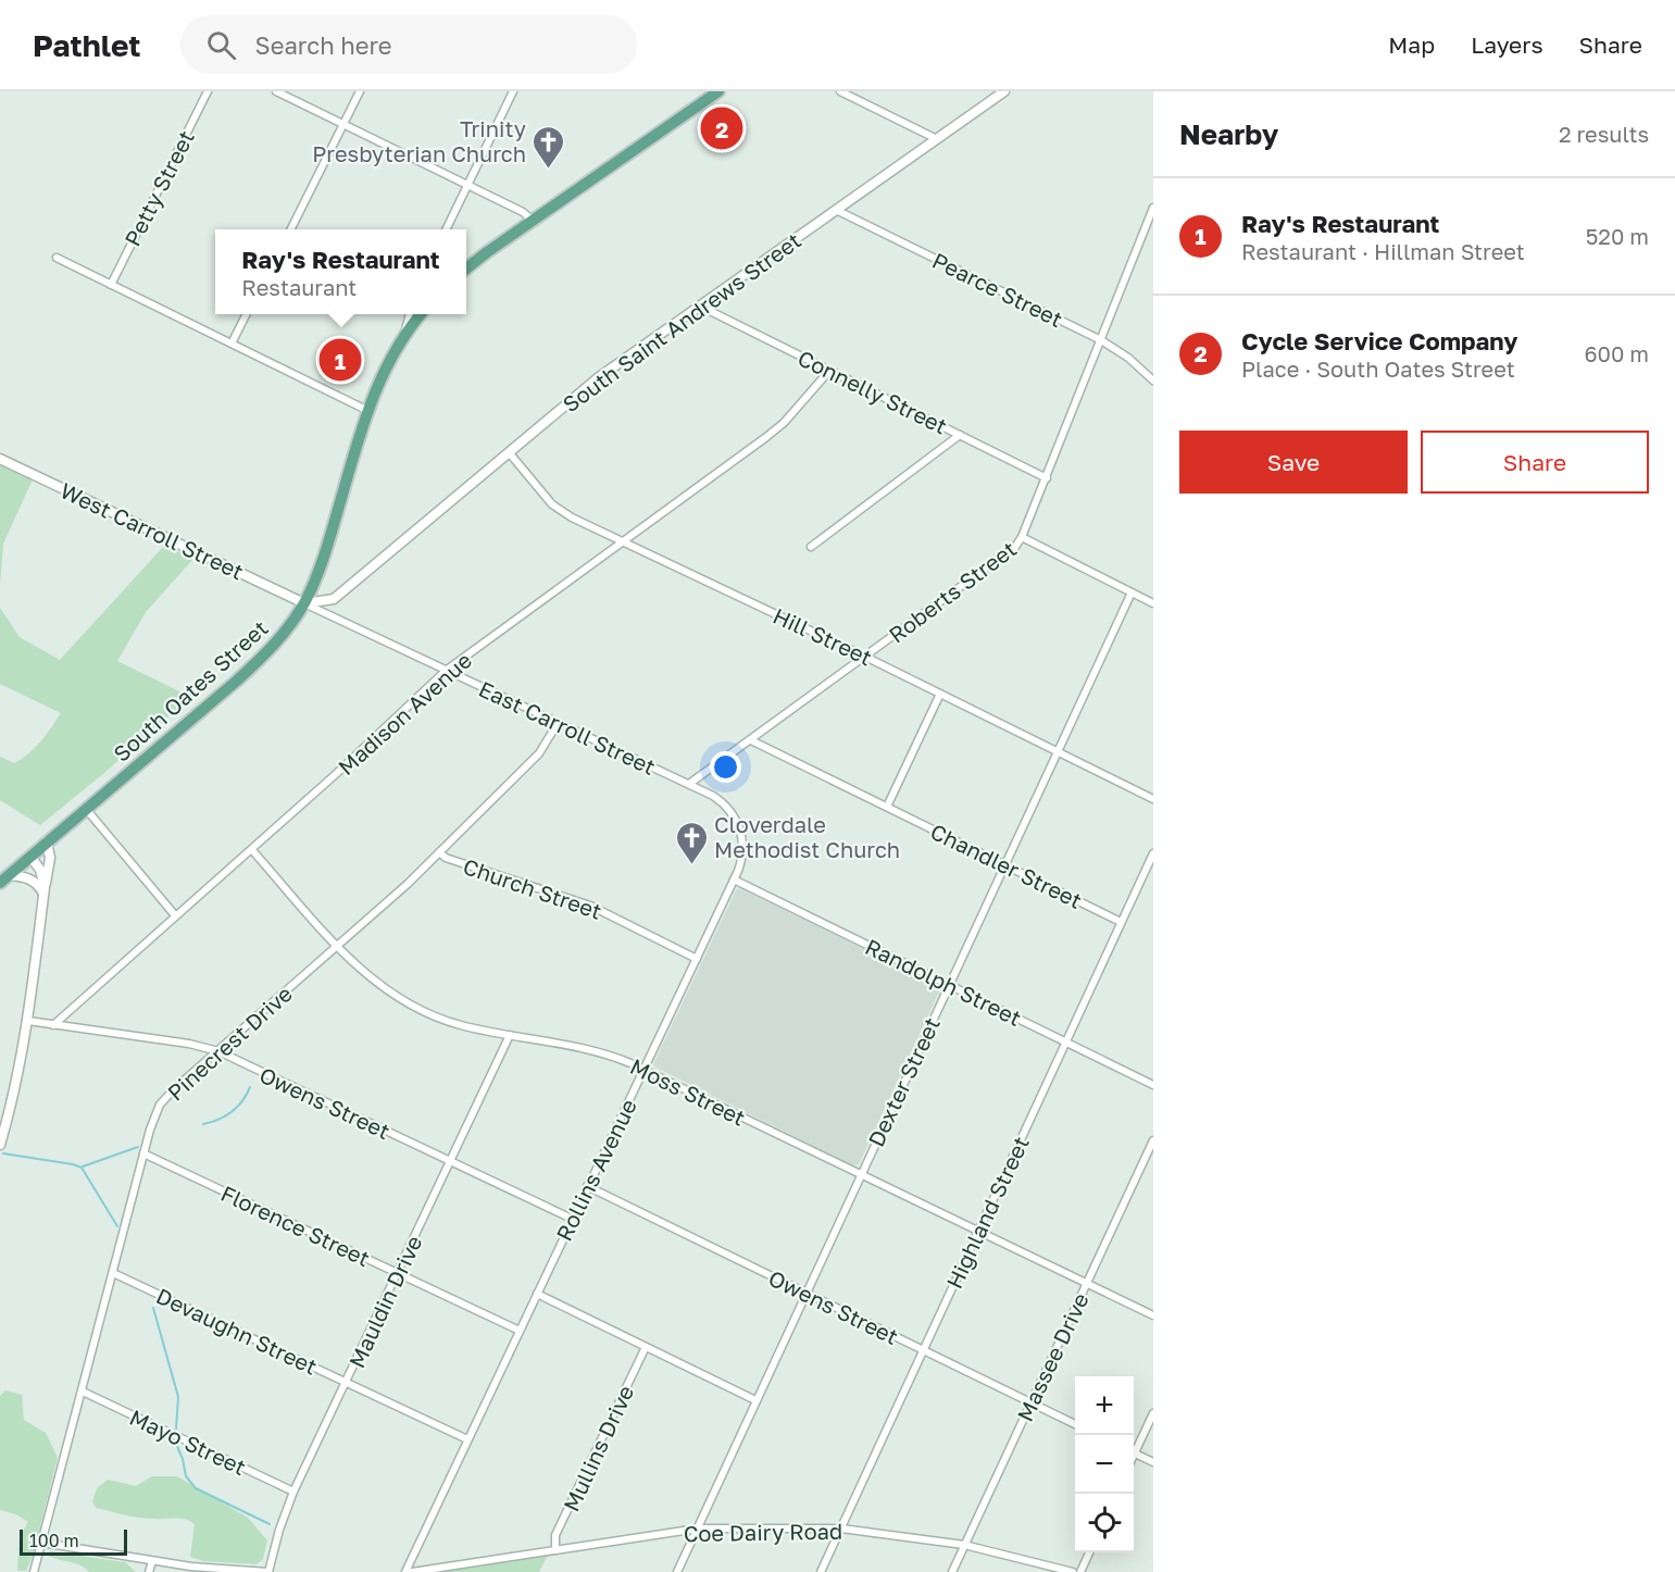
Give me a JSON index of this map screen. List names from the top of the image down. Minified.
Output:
{"streets":{"main road":["South Oates Street"],"street":["Petty Street","Pearce Street","South Saint Andrews Street","Connelly Street","West Carroll Street","Roberts Street","Hill Street","Madison Avenue","East Carroll Street","Chandler Street","Church Street","Randolph Street","Pinecrest Drive","Dexter Street","Moss Street","Owens Street","Rollins Avenue","Highland Street","Florence Street","Mauldin Drive","Devaughn Street","Massee Drive","Mayo Street","Mullins Drive","Coe Dairy Road"]},"crossings":[["Pearce Street","South Saint Andrews Street"],["Pearce Street","Roberts Street"],["South Saint Andrews Street","Connelly Street"],["South Saint Andrews Street","West Carroll Street"],["South Saint Andrews Street","Hill Street"],["South Saint Andrews Street","South Oates Street"],["South Saint Andrews Street","East Carroll Street"],["Connelly Street","Roberts Street"],["Connelly Street","Madison Avenue"],["West Carroll Street","South Oates Street"],["West Carroll Street","East Carroll Street"],["Roberts Street","Hill Street"],["Roberts Street","East Carroll Street"],["Roberts Street","Chandler Street"],["Roberts Street","Rollins Avenue"],["Hill Street","Madison Avenue"],["Hill Street","Dexter Street"],["South Oates Street","East Carroll Street"],["Madison Avenue","East Carroll Street"],["Madison Avenue","Moss Street"],["Madison Avenue","Owens Street"],["East Carroll Street","Pinecrest Drive"],["East Carroll Street","Rollins Avenue"],["Chandler Street","Dexter Street"],["Chandler Street","Highland Street"],["Church Street","Pinecrest Drive"],["Church Street","Rollins Avenue"],["Randolph Street","Dexter Street"],["Randolph Street","Rollins Avenue"],["Randolph Street","Highland Street"],["Pinecrest Drive","Moss Street"],["Pinecrest Drive","Owens Street"],["Pinecrest Drive","Florence Street"],["Pinecrest Drive","Devaughn Street"],["Pinecrest Drive","Mayo Street"],["Dexter Street","Moss Street"],["Dexter Street","Owens Street"],["Dexter Street","Coe Dairy Road"],["Moss Street","Rollins Avenue"],["Moss Street","Highland Street"],["Moss Street","Mauldin Drive"],["Moss Street","Massee Drive"],["Owens Street","Rollins Avenue"],["Owens Street","Highland Street"],["Owens Street","Mauldin Drive"],["Owens Street","Massee Drive"],["Rollins Avenue","Florence Street"],["Rollins Avenue","Devaughn Street"],["Highland Street","Coe Dairy Road"],["Florence Street","Mauldin Drive"],["Mauldin Drive","Devaughn Street"],["Mauldin Drive","Mayo Street"],["Massee Drive","Coe Dairy Road"],["Mullins Drive","Coe Dairy Road"]],"places":{"church":["Trinity Presbyterian Church","Cloverdale Methodist Church"]},"scale_bar":"100 m","page":{"header":"Pathlet","search":"Search here","nav":["Map","Layers","Share"],"heading":["Nearby","2 results"],"pins":["2","1"],"list":[{"mark":"1","name":"Ray's Restaurant","note":"Restaurant · Hillman Street","value":"520 m"},{"mark":"2","name":"Cycle Service Company","note":"Place · South Oates Street","value":"600 m"}],"popup":["Ray's Restaurant","Restaurant"],"buttons":["Save","Share"],"map_buttons":["+","−"],"scale":"100 m"}}
